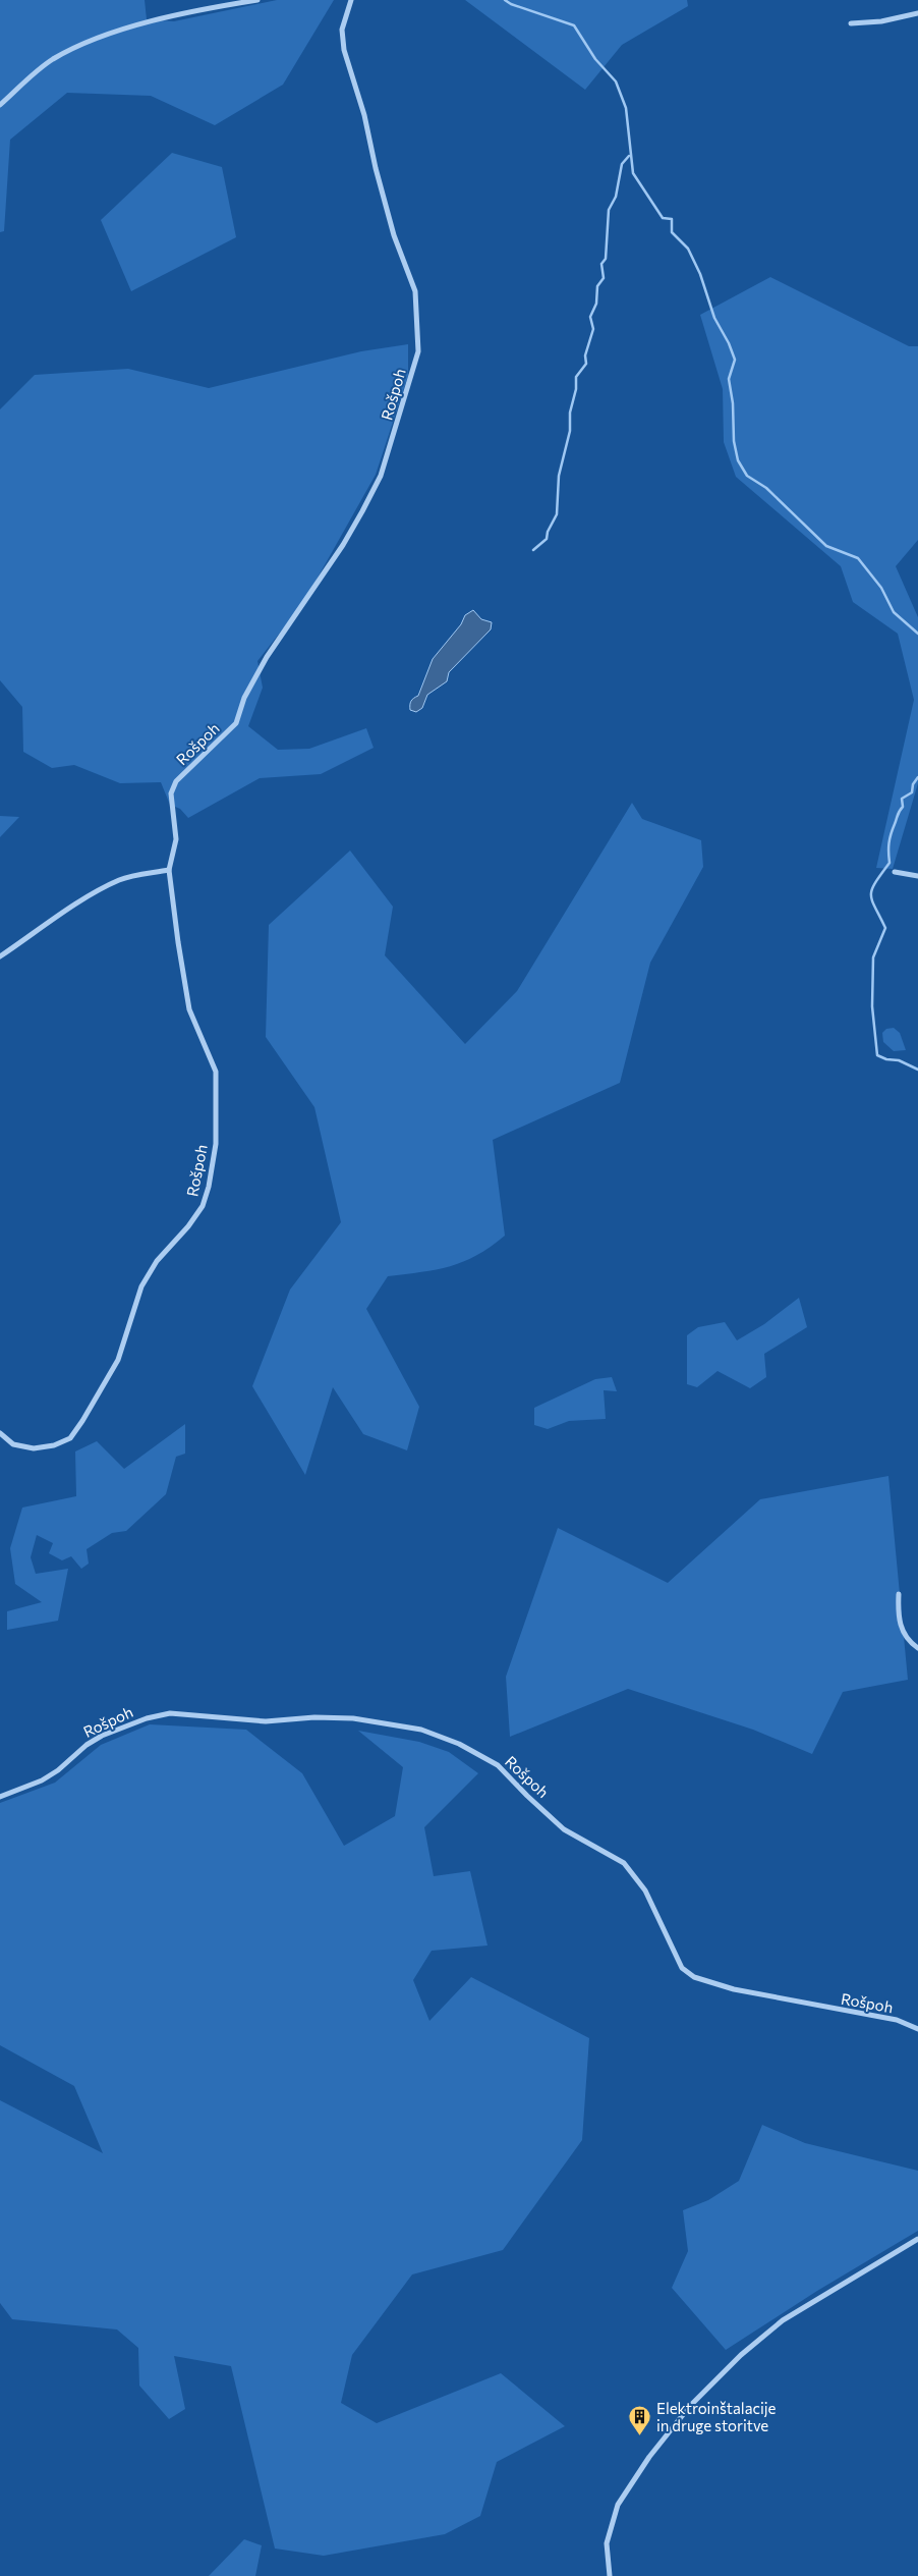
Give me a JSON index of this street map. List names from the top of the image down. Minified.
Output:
{"streets":{"street":["Rošpoh"]},"places":{"building":["Elektroinštalacije in druge storitve"]}}
